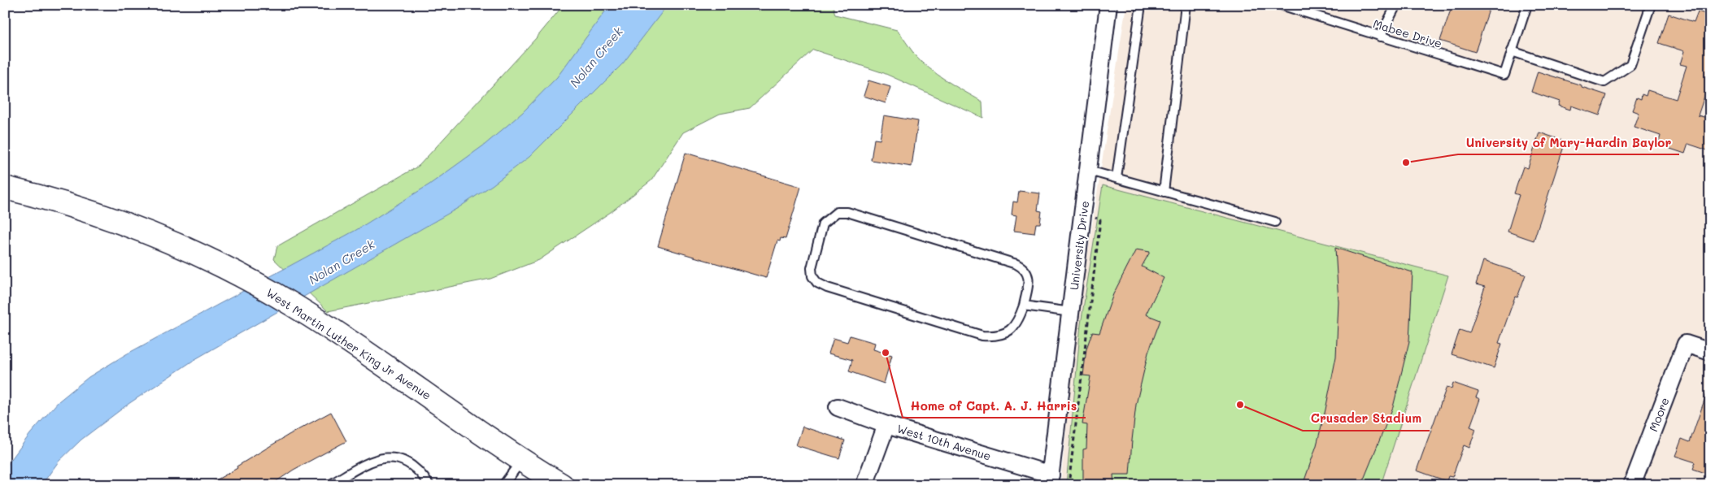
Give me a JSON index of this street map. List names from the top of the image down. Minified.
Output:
{"streets":{"street":["University Drive","West Martin Luther King Jr Avenue","Moore","West 10th Avenue"],"lane":["Mabee Drive"]},"crossings":[["University Drive","West 10th Avenue"]],"water":["Nolan Creek"],"places":["University of Mary-Hardin Baylor","Home of Capt. A. J. Harris","Crusader Stadium"]}
